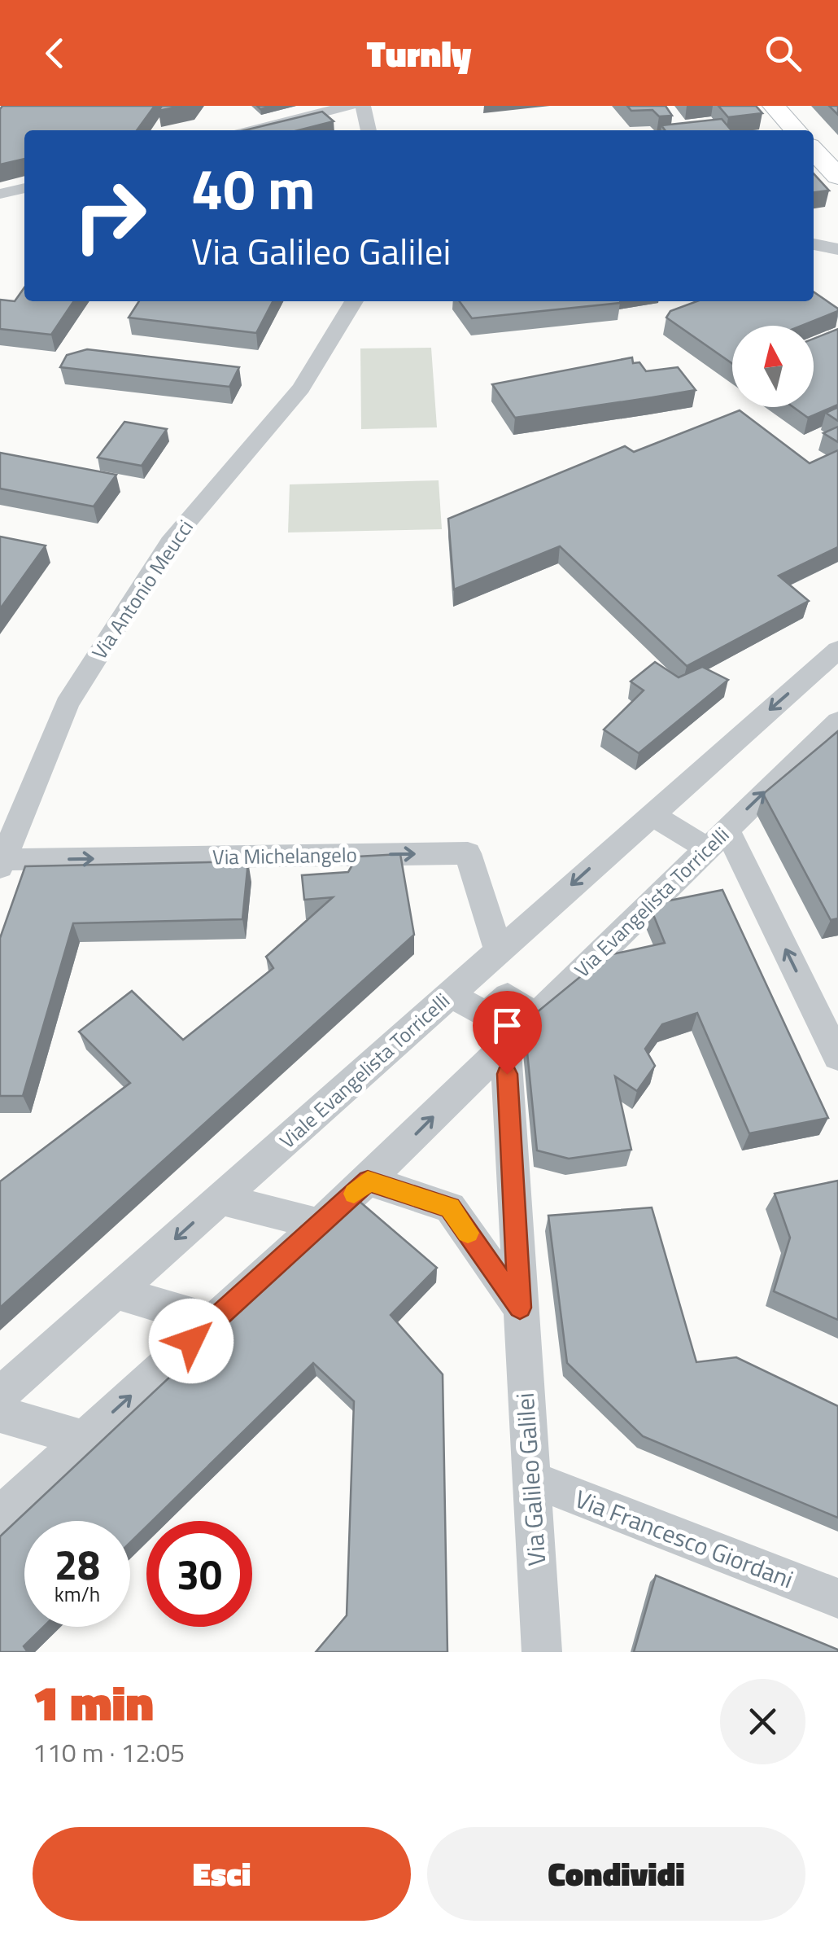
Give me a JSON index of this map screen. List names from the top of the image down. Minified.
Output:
{"streets":{"street":["Via Antonio Meucci","Via Michelangelo","Via Evangelista Torricelli","Viale Evangelista Torricelli","Via Galileo Galilei","Via Francesco Giordani"]},"crossings":[["Via Antonio Meucci","Via Michelangelo"],["Via Michelangelo","Viale Evangelista Torricelli"],["Via Evangelista Torricelli","Via Galileo Galilei"],["Via Galileo Galilei","Via Francesco Giordani"]],"one_way":["Via Michelangelo","Via Evangelista Torricelli","Viale Evangelista Torricelli"],"north":"top","page":{"header":"Turnly","turn":["40 m","Via Galileo Galilei"],"speed":"28 km/h","limit":"30","heading":["1 min","110 m · 12:05"],"buttons":["Esci","Condividi"]}}
